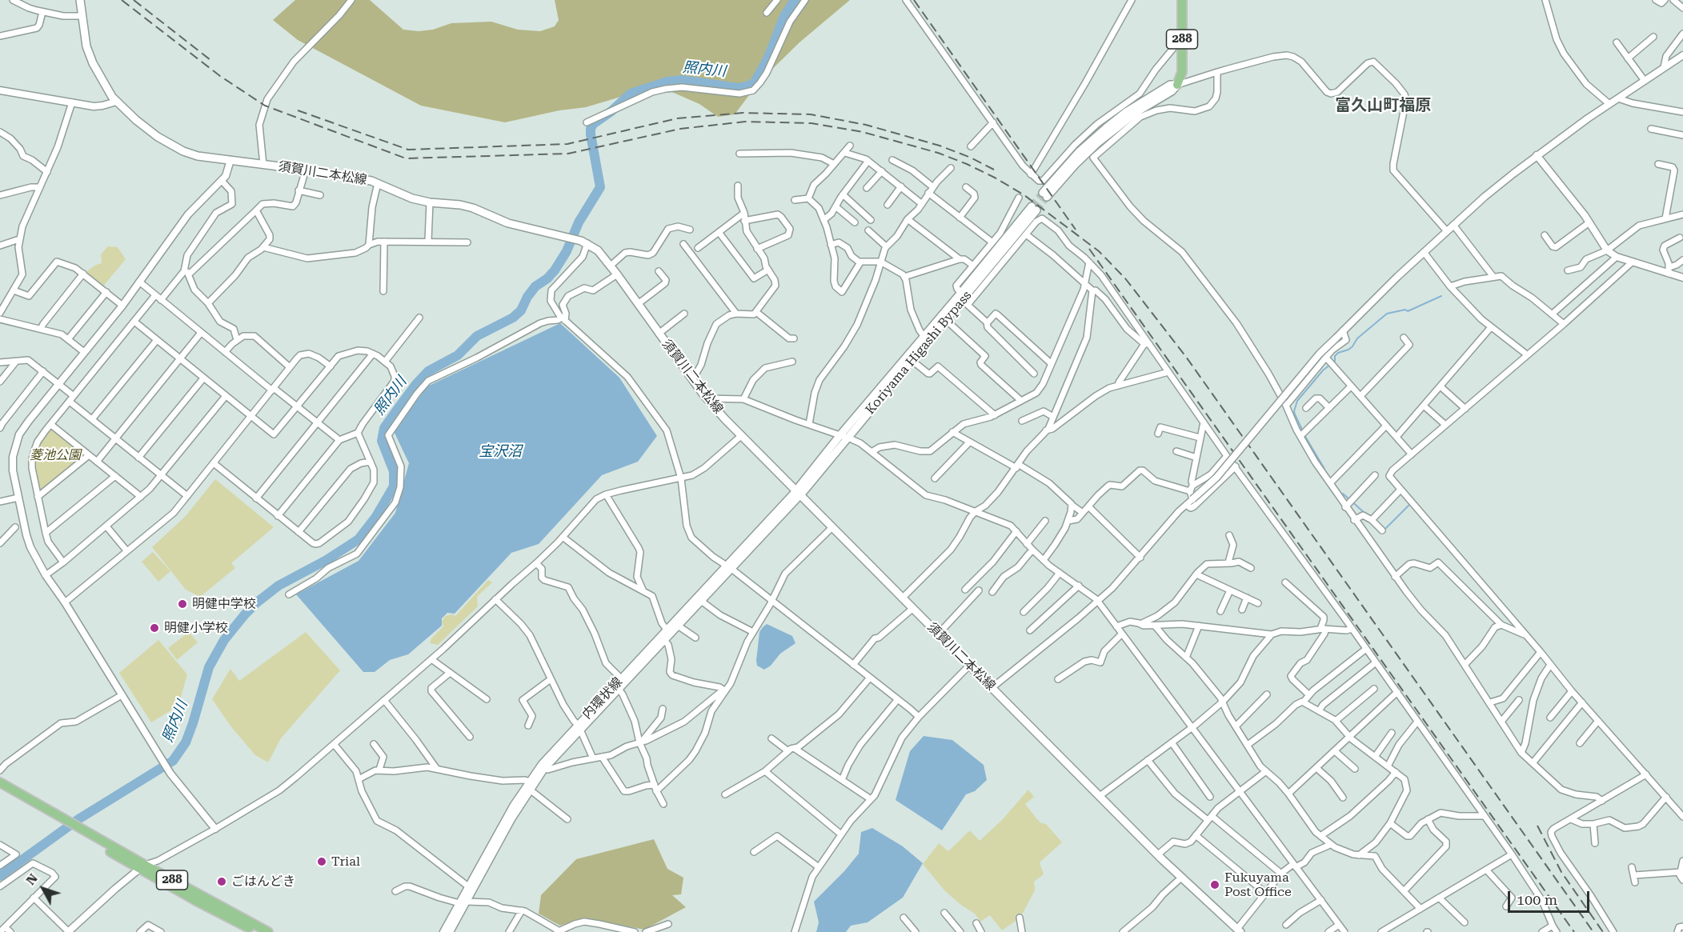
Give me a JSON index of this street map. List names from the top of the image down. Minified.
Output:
{"streets":{"highway":["288"],"main road":["須賀川二本松線","Koriyama Higashi Bypass"],"street":["内環状線"]},"crossings":[["須賀川二本松線","Koriyama Higashi Bypass"],["須賀川二本松線","内環状線"],["Koriyama Higashi Bypass","内環状線"]],"districts":["富久山町福原"],"water":["照内川","宝沢沼"],"parks":["菱池公園"],"places":["明健中学校","明健小学校","Trial","ごはんどき","Fukuyama Post Office"],"scale_bar":"100 m","north":"top left"}
